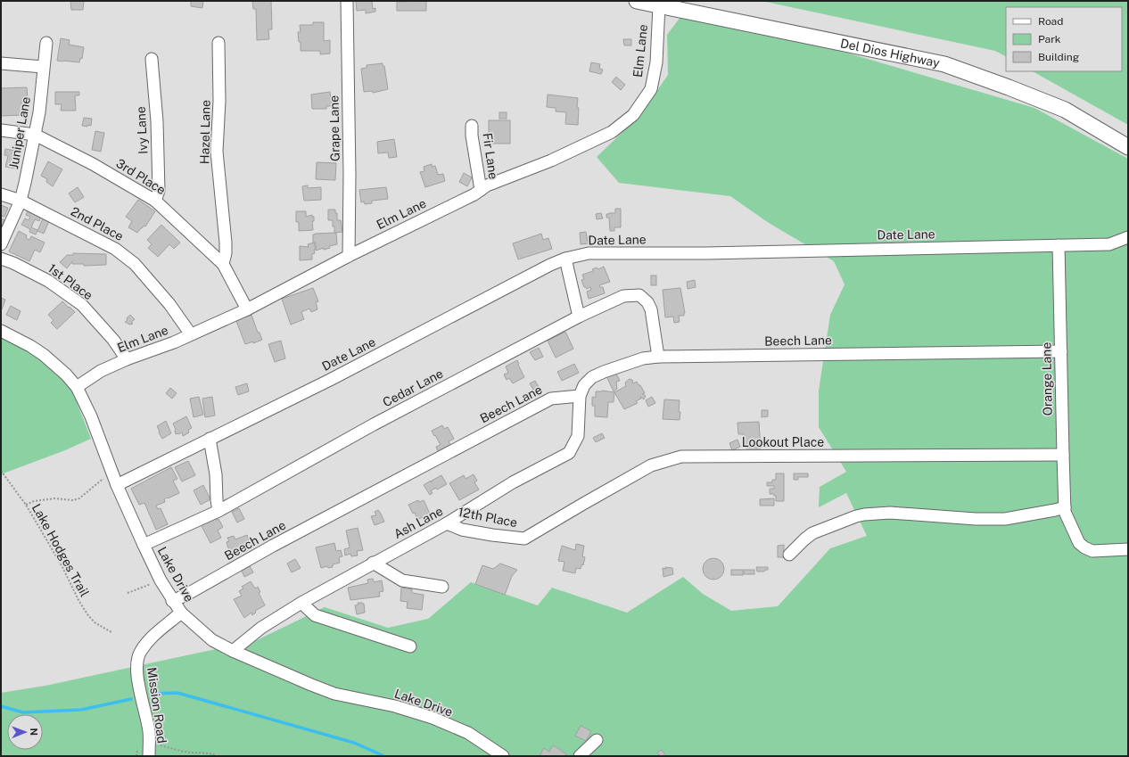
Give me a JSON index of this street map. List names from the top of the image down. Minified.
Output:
{"streets":{"main road":["Del Dios Highway"],"street":["Elm Lane","Grape Lane","Ivy Lane","Hazel Lane","Juniper Lane","Fir Lane","3rd Place","2nd Place","Date Lane","1st Place","Beech Lane","Orange Lane","Cedar Lane","Lookout Place","12th Place","Ash Lane","Lake Drive","Mission Road"],"path":["Lake Hodges Trail"]},"crossings":[["Elm Lane","Del Dios Highway"],["Elm Lane","Grape Lane"],["Elm Lane","Fir Lane"],["Elm Lane","3rd Place"],["Elm Lane","2nd Place"],["Elm Lane","1st Place"],["Elm Lane","Lake Drive"],["Ivy Lane","3rd Place"],["Hazel Lane","3rd Place"],["Juniper Lane","3rd Place"],["Juniper Lane","2nd Place"],["Date Lane","Orange Lane"],["Date Lane","Lake Drive"],["Beech Lane","Orange Lane"],["Beech Lane","Cedar Lane"],["Beech Lane","Ash Lane"],["Beech Lane","Lake Drive"],["Orange Lane","Lookout Place"],["Cedar Lane","Lake Drive"],["Lookout Place","12th Place"],["12th Place","Ash Lane"],["Ash Lane","Lake Drive"],["Lake Drive","Mission Road"]],"legend":["Road","Park","Building"],"north":"right"}
